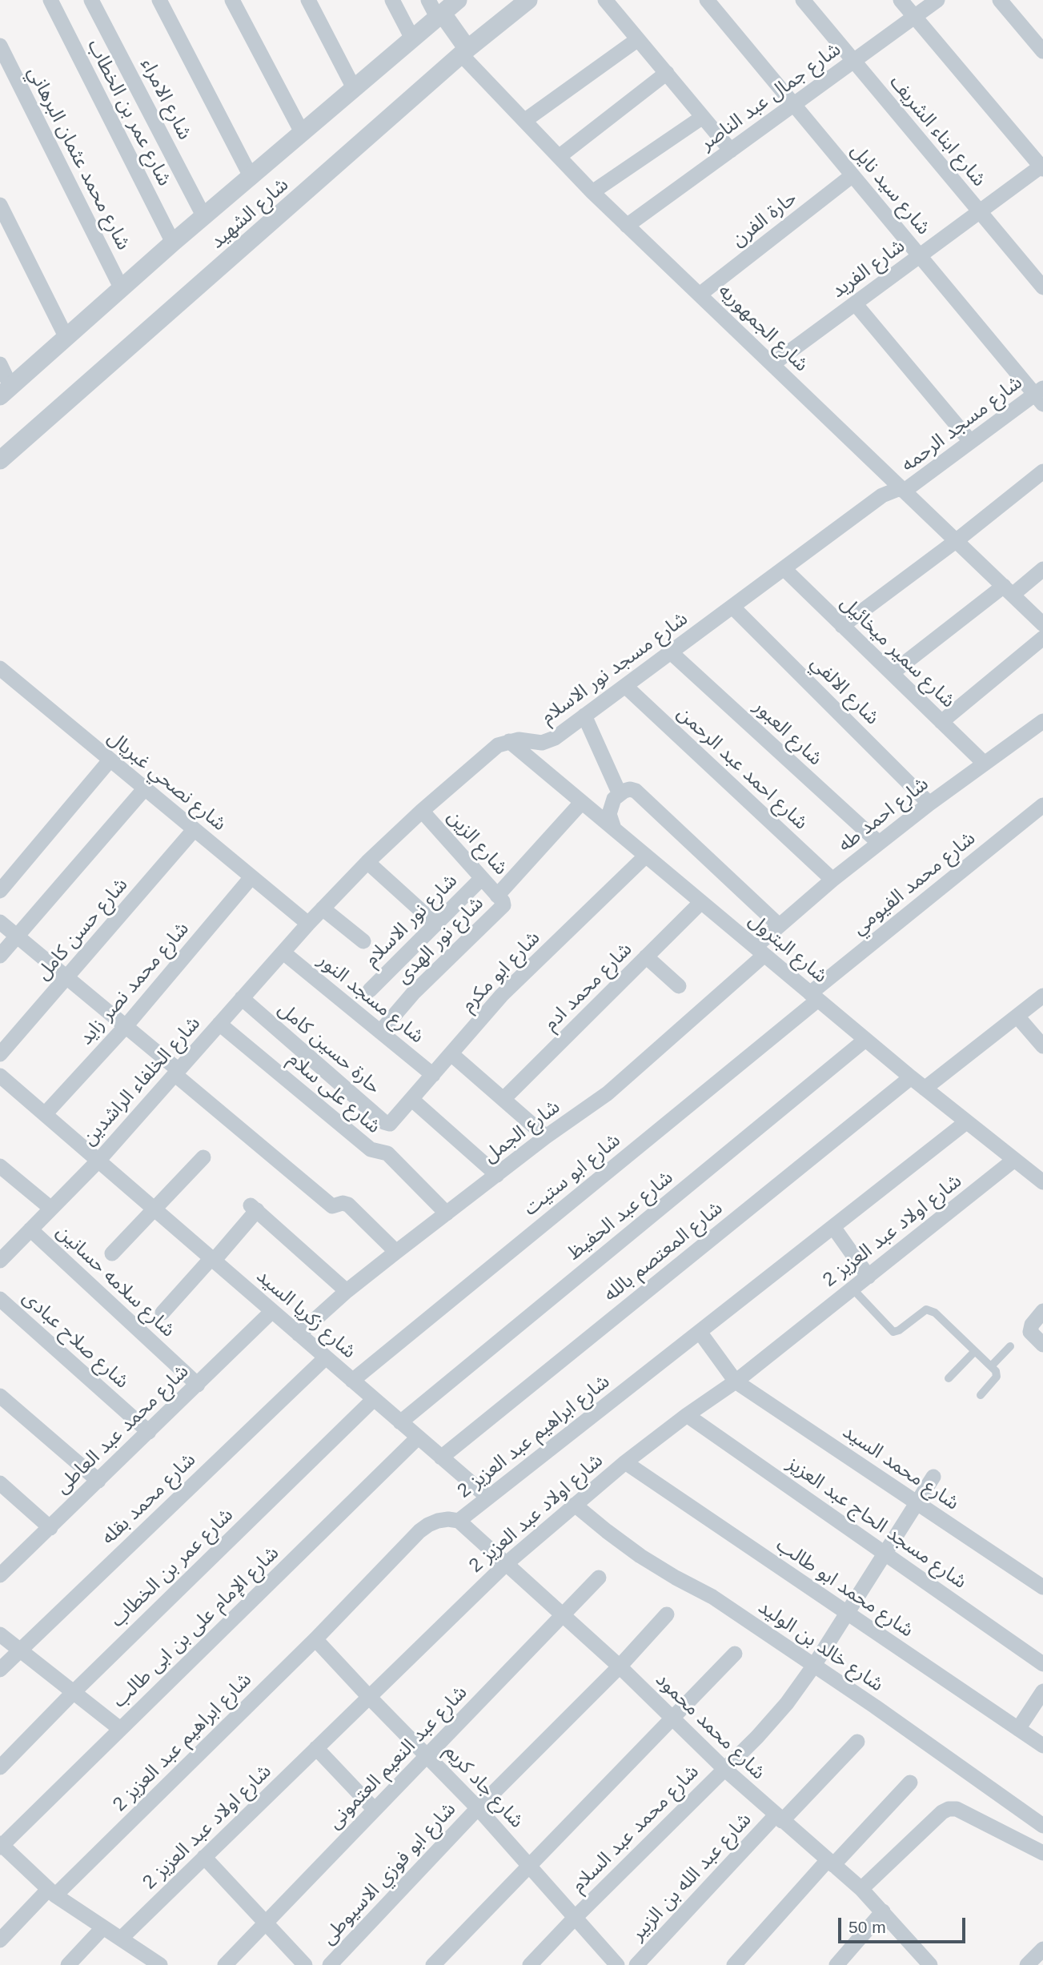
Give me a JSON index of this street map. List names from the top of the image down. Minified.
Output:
{"streets":{"street":["شارع جمال عبد الناصر","شارع الامراء","شارع عمر بن الخطاب","شارع ابناء الشريف","شارع محمد عثمان البرهاني","شارع سيد نايل","شارع الشهيد","حارة الفرن","شارع الفريد","شارع الجمهوريه","شارع مسجد الرحمه","شارع سمير ميخائيل","شارع مسجد نور الاسلام","شارع الالفي","شارع العبور","شارع احمد عبد الرحمن","شارع نصحي غبريال","شارع احمد طه","شارع الزين","شارع محمد الفيومي","شارع نور الاسلام","شارع حسن كامل","شارع نور الهدى","شارع البترول","شارع ابو مكرم","شارع محمد نصر زايد","شارع محمد ادم","شارع مسجد النور","حارة حسين كامل","شارع الخلفاء الراشدين","شارع على سلام","شارع الجمل","شارع ابو ستيت","شارع عبد الحفيظ","شارع اولاد عبد العزيز 2","شارع المعتصم بالله","شارع سلامه حسانين","شارع زكريا السيد","شارع صلاح عبادى","شارع محمد عبد العاطى","شارع ابراهيم عبد العزيز 2","شارع محمد السيد","شارع محمد بقله","شارع مسجد الحاج عبد العزيز","شارع محمد ابو طالب","شارع الإمام على بن ابى طالب","شارع خالد بن الوليد","شارع محمد محمود","شارع عبد النعيم العتمونى","شارع جاد كريم","شارع محمد عبد السلام","شارع ابو فوزي الاسيوطى","شارع عبد الله بن الزبير"]},"crossings":[["شارع جمال عبد الناصر","شارع ابناء الشريف"],["شارع جمال عبد الناصر","شارع سيد نايل"],["شارع جمال عبد الناصر","شارع الجمهوريه"],["شارع الامراء","شارع الشهيد"],["شارع عمر بن الخطاب","شارع الشهيد"],["شارع عمر بن الخطاب","شارع زكريا السيد"],["شارع ابناء الشريف","شارع الفريد"],["شارع محمد عثمان البرهاني","شارع الشهيد"],["شارع سيد نايل","حارة الفرن"],["شارع سيد نايل","شارع الفريد"],["شارع سيد نايل","شارع مسجد الرحمه"],["شارع الشهيد","شارع الجمهوريه"],["حارة الفرن","شارع الجمهوريه"],["شارع الفريد","شارع الجمهوريه"],["شارع الجمهوريه","شارع مسجد الرحمه"],["شارع الجمهوريه","شارع مسجد نور الاسلام"],["شارع مسجد الرحمه","شارع مسجد نور الاسلام"],["شارع سمير ميخائيل","شارع مسجد نور الاسلام"],["شارع سمير ميخائيل","شارع احمد طه"],["شارع مسجد نور الاسلام","شارع الالفي"],["شارع مسجد نور الاسلام","شارع العبور"],["شارع مسجد نور الاسلام","شارع احمد عبد الرحمن"],["شارع مسجد نور الاسلام","شارع البترول"],["شارع الالفي","شارع احمد طه"],["شارع العبور","شارع احمد طه"],["شارع احمد عبد الرحمن","شارع احمد طه"],["شارع نصحي غبريال","شارع حسن كامل"],["شارع نصحي غبريال","شارع محمد نصر زايد"],["شارع نصحي غبريال","شارع الخلفاء الراشدين"],["شارع احمد طه","شارع البترول"],["شارع احمد طه","شارع الجمل"],["شارع الزين","شارع نور الاسلام"],["شارع الزين","شارع نور الهدى"],["شارع محمد الفيومي","شارع البترول"],["شارع محمد الفيومي","شارع ابو ستيت"],["شارع نور الهدى","شارع البترول"],["شارع نور الهدى","شارع مسجد النور"],["شارع البترول","شارع ابو مكرم"],["شارع البترول","شارع محمد ادم"],["شارع البترول","شارع الجمل"],["شارع البترول","شارع ابو ستيت"],["شارع البترول","شارع عبد الحفيظ"],["شارع البترول","شارع اولاد عبد العزيز 2"],["شارع البترول","شارع المعتصم بالله"],["شارع البترول","شارع ابراهيم عبد العزيز 2"],["شارع ابو مكرم","شارع مسجد النور"],["شارع ابو مكرم","حارة حسين كامل"],["شارع محمد نصر زايد","شارع زكريا السيد"],["شارع مسجد النور","شارع الخلفاء الراشدين"],["حارة حسين كامل","شارع الخلفاء الراشدين"],["شارع الخلفاء الراشدين","شارع على سلام"],["شارع الخلفاء الراشدين","شارع سلامه حسانين"],["شارع الخلفاء الراشدين","شارع زكريا السيد"],["شارع على سلام","شارع الجمل"],["شارع الجمل","شارع زكريا السيد"],["شارع ابو ستيت","شارع زكريا السيد"],["شارع عبد الحفيظ","شارع زكريا السيد"],["شارع اولاد عبد العزيز 2","شارع محمد السيد"],["شارع اولاد عبد العزيز 2","شارع مسجد الحاج عبد العزيز"],["شارع اولاد عبد العزيز 2","شارع محمد ابو طالب"],["شارع اولاد عبد العزيز 2","شارع خالد بن الوليد"],["شارع اولاد عبد العزيز 2","شارع محمد محمود"],["شارع اولاد عبد العزيز 2","شارع جاد كريم"],["شارع المعتصم بالله","شارع زكريا السيد"],["شارع سلامه حسانين","شارع محمد عبد العاطى"],["شارع زكريا السيد","شارع محمد عبد العاطى"],["شارع زكريا السيد","شارع ابراهيم عبد العزيز 2"],["شارع زكريا السيد","شارع محمد بقله"],["شارع زكريا السيد","شارع الإمام على بن ابى طالب"],["شارع صلاح عبادى","شارع محمد عبد العاطى"],["شارع ابراهيم عبد العزيز 2","شارع محمد محمود"],["شارع ابراهيم عبد العزيز 2","شارع جاد كريم"],["شارع محمد السيد","شارع محمد عبد السلام"],["شارع مسجد الحاج عبد العزيز","شارع محمد عبد السلام"],["شارع محمد ابو طالب","شارع محمد عبد السلام"],["شارع خالد بن الوليد","شارع محمد عبد السلام"],["شارع محمد محمود","شارع عبد النعيم العتمونى"],["شارع محمد محمود","شارع محمد عبد السلام"],["شارع محمد محمود","شارع ابو فوزي الاسيوطى"],["شارع محمد محمود","شارع عبد الله بن الزبير"],["شارع عبد النعيم العتمونى","شارع جاد كريم"],["شارع جاد كريم","شارع محمد عبد السلام"],["شارع جاد كريم","شارع ابو فوزي الاسيوطى"]],"scale_bar":"50 m"}
